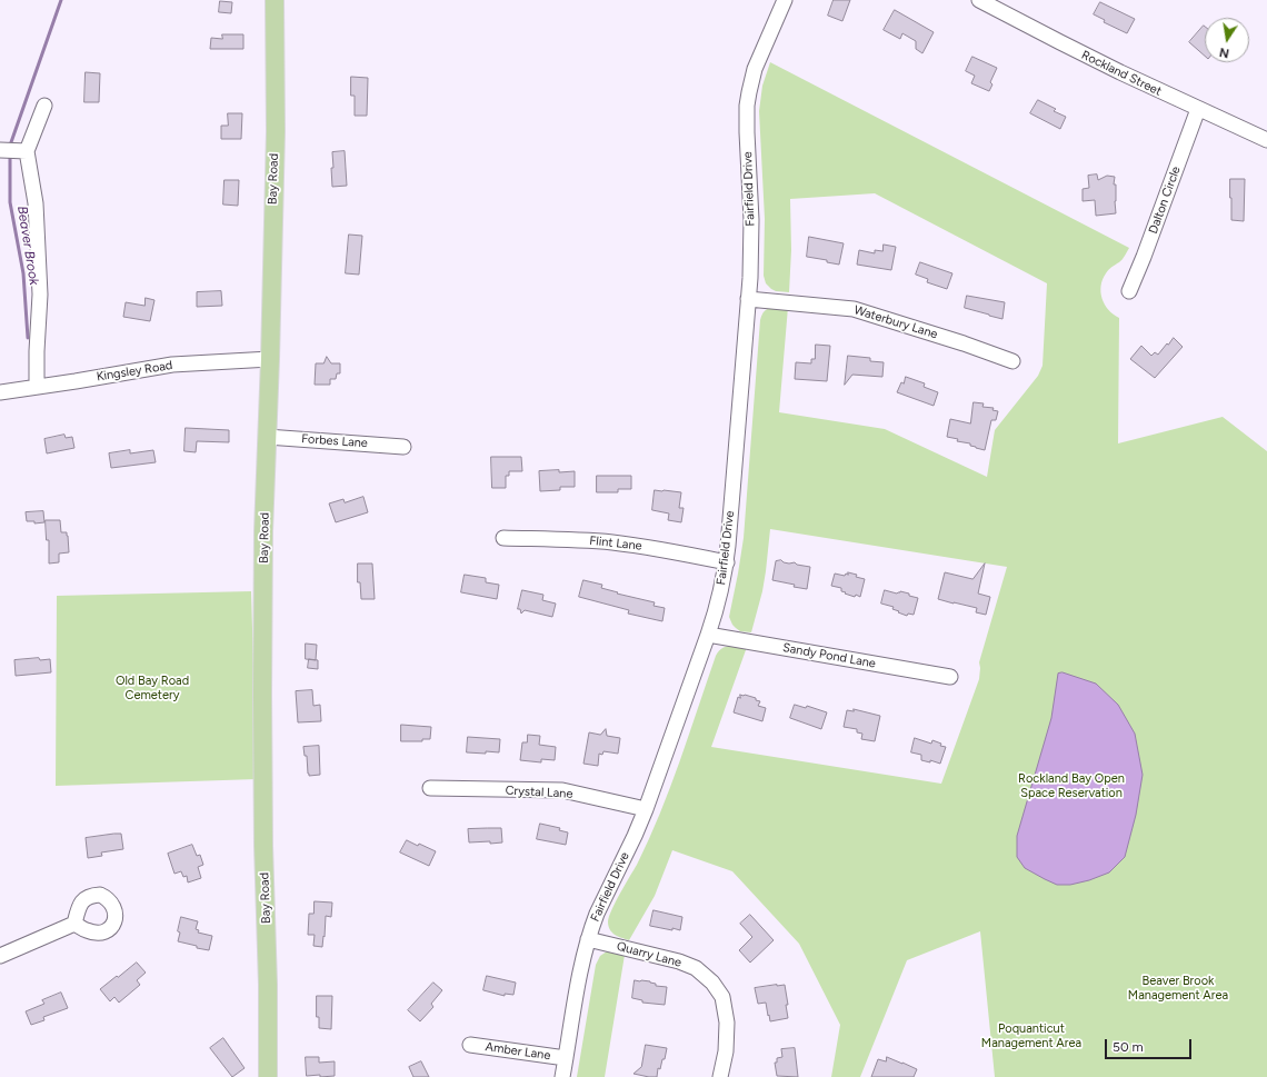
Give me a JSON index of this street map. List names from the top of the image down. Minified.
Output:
{"streets":{"main road":["Bay Road"],"street":["Rockland Street","Fairfield Drive","Dalton Circle","Waterbury Lane","Kingsley Road","Forbes Lane","Flint Lane","Sandy Pond Lane","Crystal Lane","Quarry Lane","Amber Lane"]},"crossings":[["Rockland Street","Dalton Circle"],["Bay Road","Kingsley Road"],["Bay Road","Forbes Lane"],["Fairfield Drive","Waterbury Lane"],["Fairfield Drive","Flint Lane"],["Fairfield Drive","Sandy Pond Lane"],["Fairfield Drive","Crystal Lane"],["Fairfield Drive","Quarry Lane"],["Fairfield Drive","Amber Lane"]],"water":["Beaver Brook"],"parks":["Old Bay Road Cemetery","Rockland Bay Open Space Reservation","Beaver Brook Management Area","Poquanticut Management Area"],"scale_bar":"50 m","north":"bottom"}
